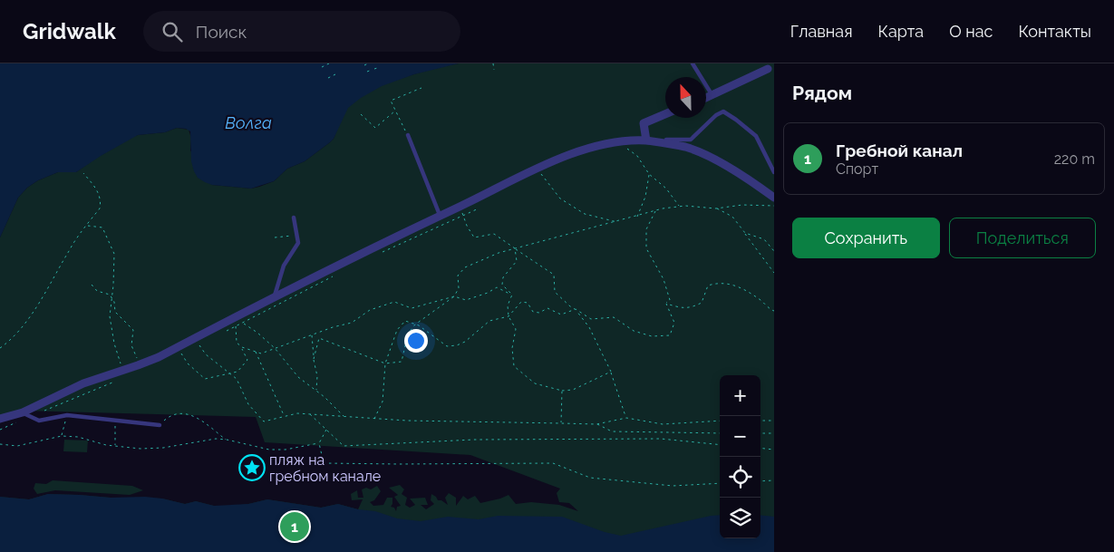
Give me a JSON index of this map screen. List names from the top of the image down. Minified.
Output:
{"water":["Волга"],"places":{"place":["пляж на гребном канале"]},"north":"top","page":{"header":"Gridwalk","search":"Поиск","nav":["Главная","Карта","О нас","Контакты"],"heading":"Рядом","list":[{"mark":"1","name":"Гребной канал","note":"Спорт","value":"220 m"}],"buttons":["Сохранить","Поделиться"],"map_buttons":["+","−"],"pins":"1"}}
